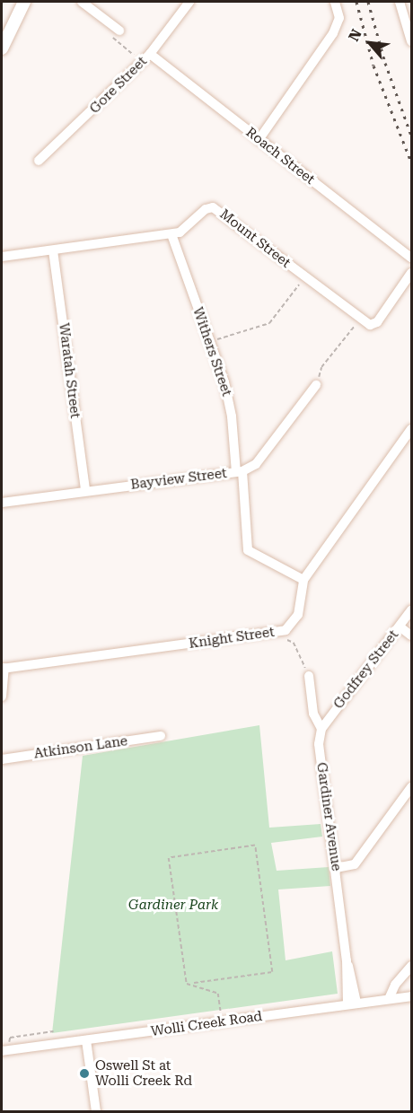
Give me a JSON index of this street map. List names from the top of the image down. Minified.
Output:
{"streets":{"street":["Gore Street","Roach Street","Mount Street","Withers Street","Waratah Street","Bayview Street","Knight Street","Godfrey Street","Atkinson Lane","Gardiner Avenue","Wolli Creek Road"]},"crossings":[["Gore Street","Roach Street"],["Mount Street","Withers Street"],["Mount Street","Waratah Street"],["Withers Street","Bayview Street"],["Withers Street","Knight Street"],["Waratah Street","Bayview Street"],["Godfrey Street","Gardiner Avenue"],["Gardiner Avenue","Wolli Creek Road"]],"parks":["Gardiner Park"],"places":["Oswell St at Wolli Creek Rd"],"north":"top left"}
